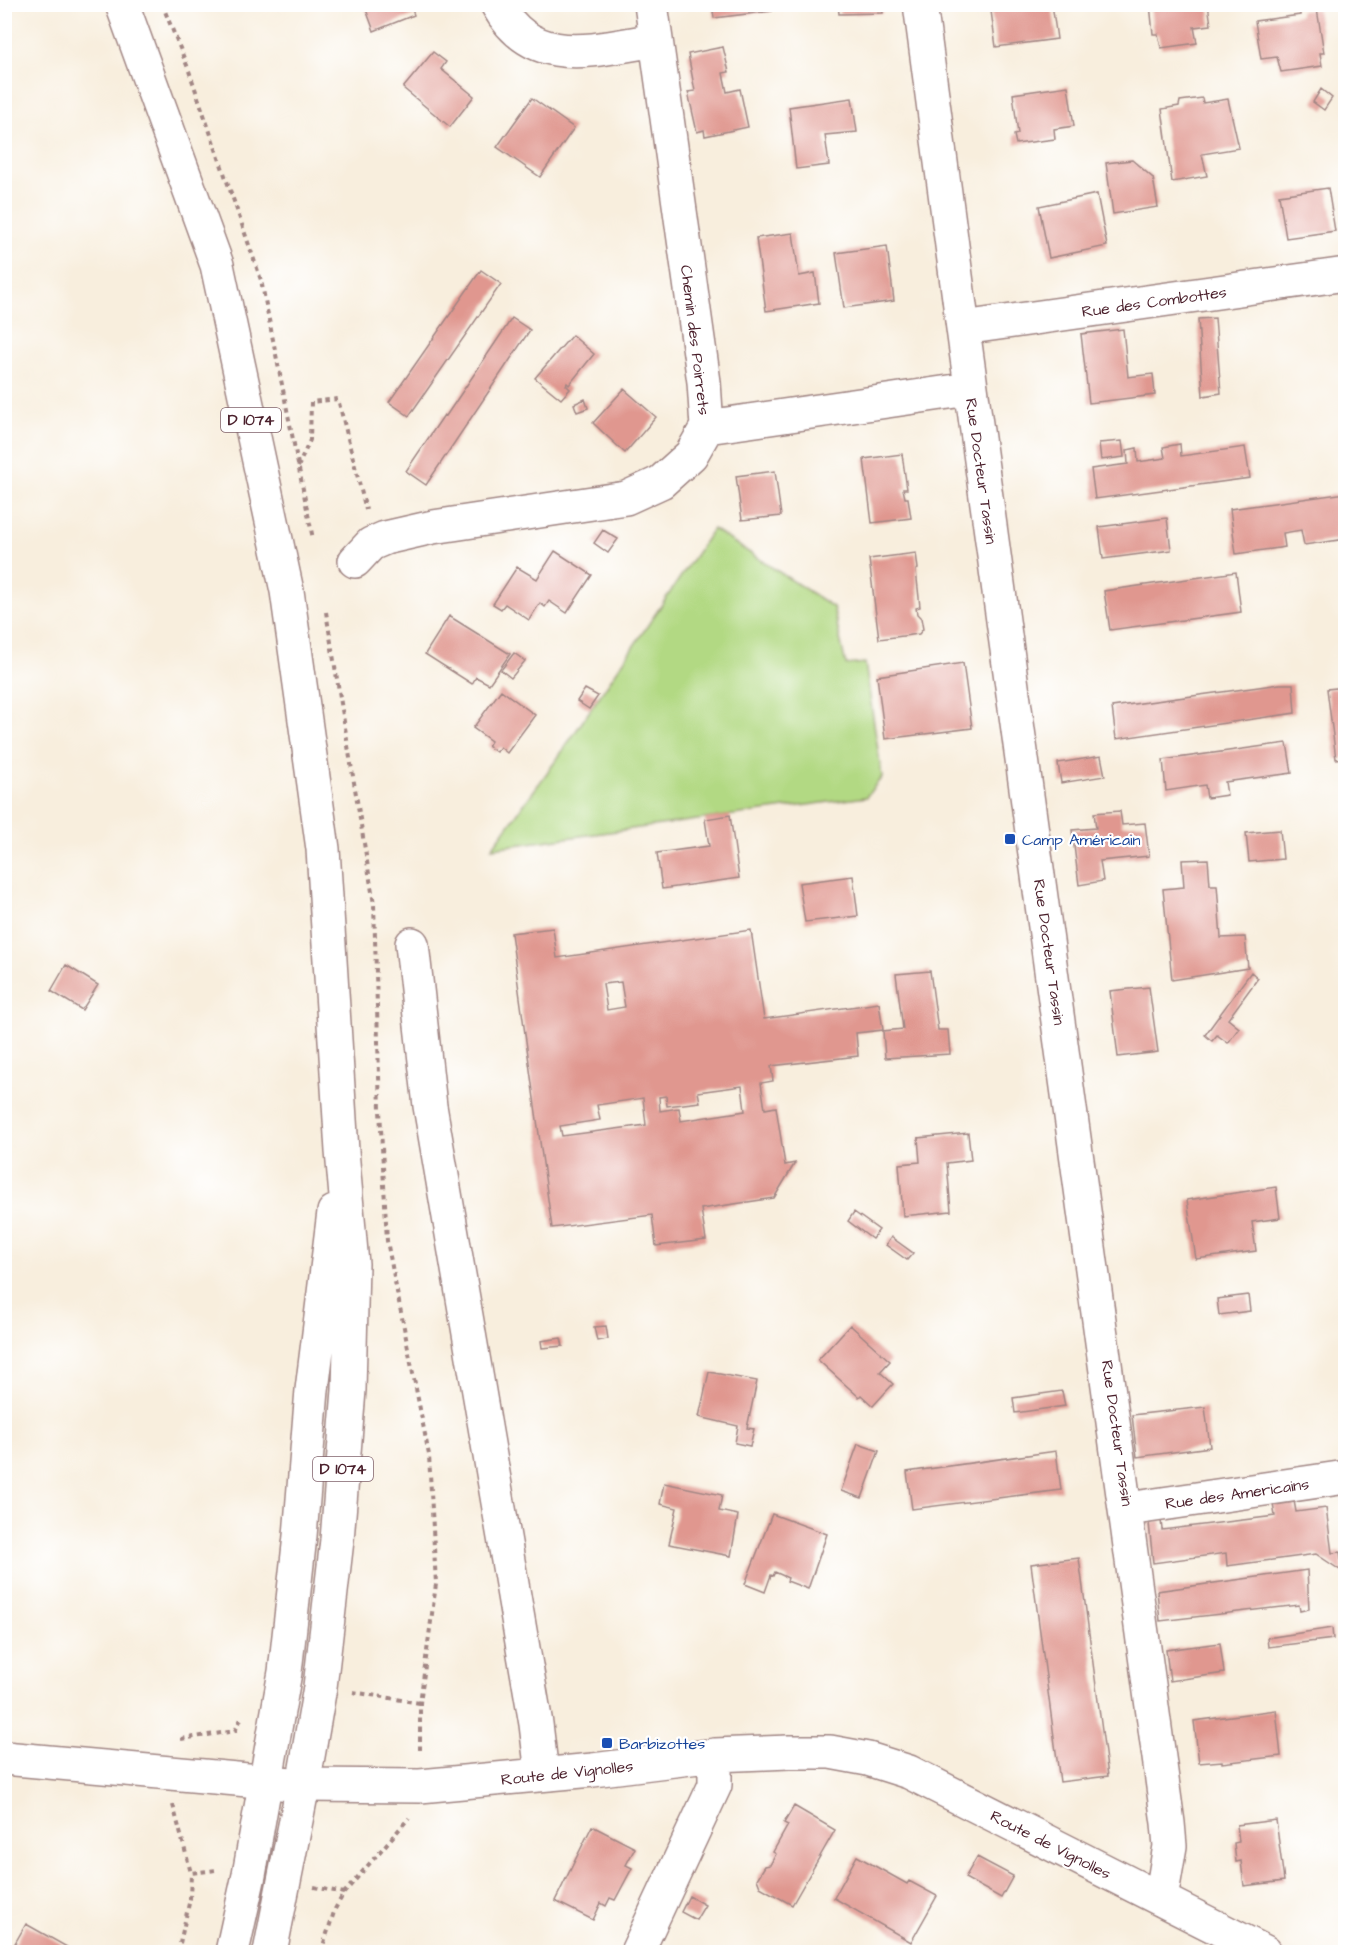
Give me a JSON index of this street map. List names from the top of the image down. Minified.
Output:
{"streets":{"street":["Rue des Combottes","Chemin des Poirrets","D 1074","Rue Docteur Tassin","Rue des Americains","Route de Vignolles"]},"crossings":[["Rue des Combottes","Rue Docteur Tassin"],["D 1074","Route de Vignolles"],["Rue Docteur Tassin","Rue des Americains"],["Rue Docteur Tassin","Route de Vignolles"]],"places":{"transit":["Camp Américain","Barbizottes"]}}
